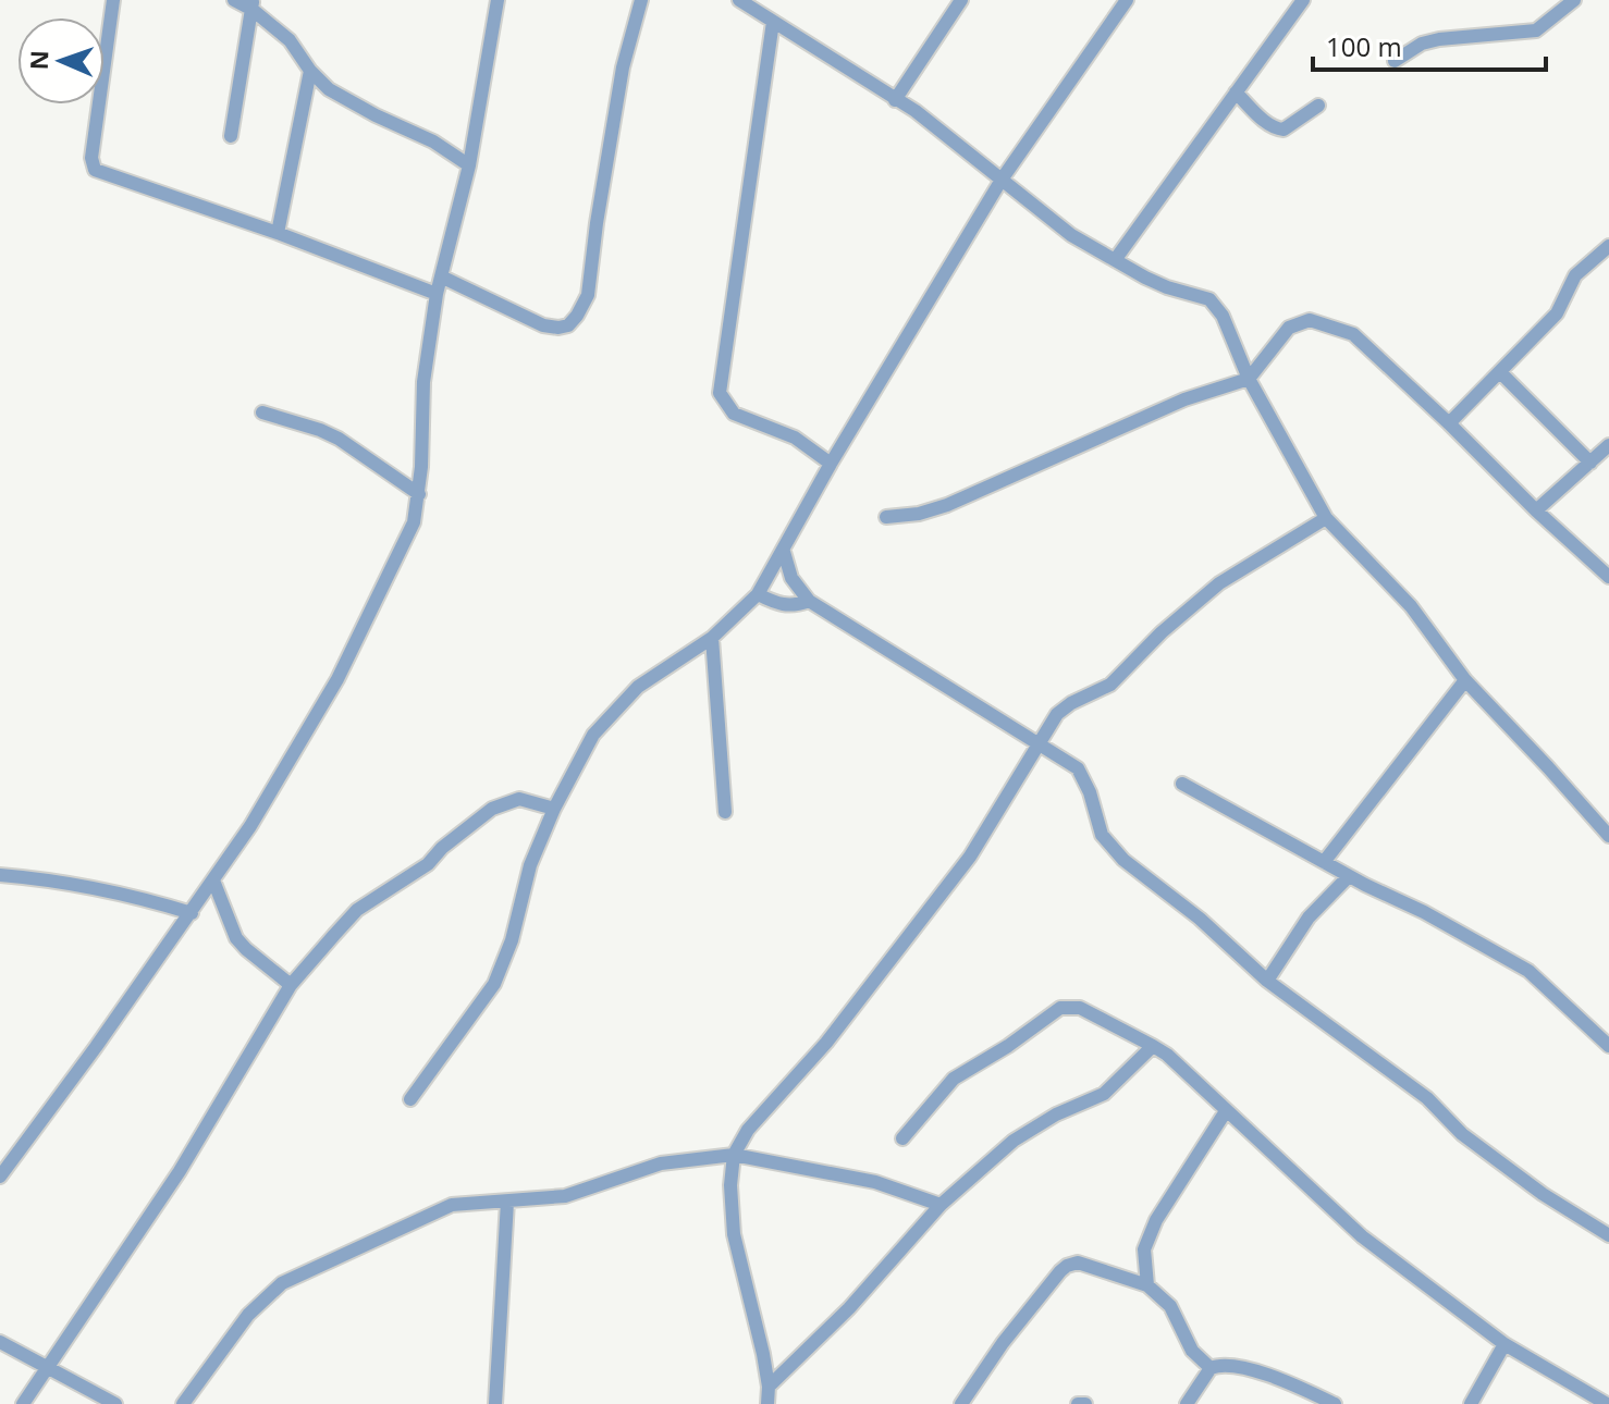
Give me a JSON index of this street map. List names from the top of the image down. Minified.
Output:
{"scale_bar":"100 m","north":"left"}
